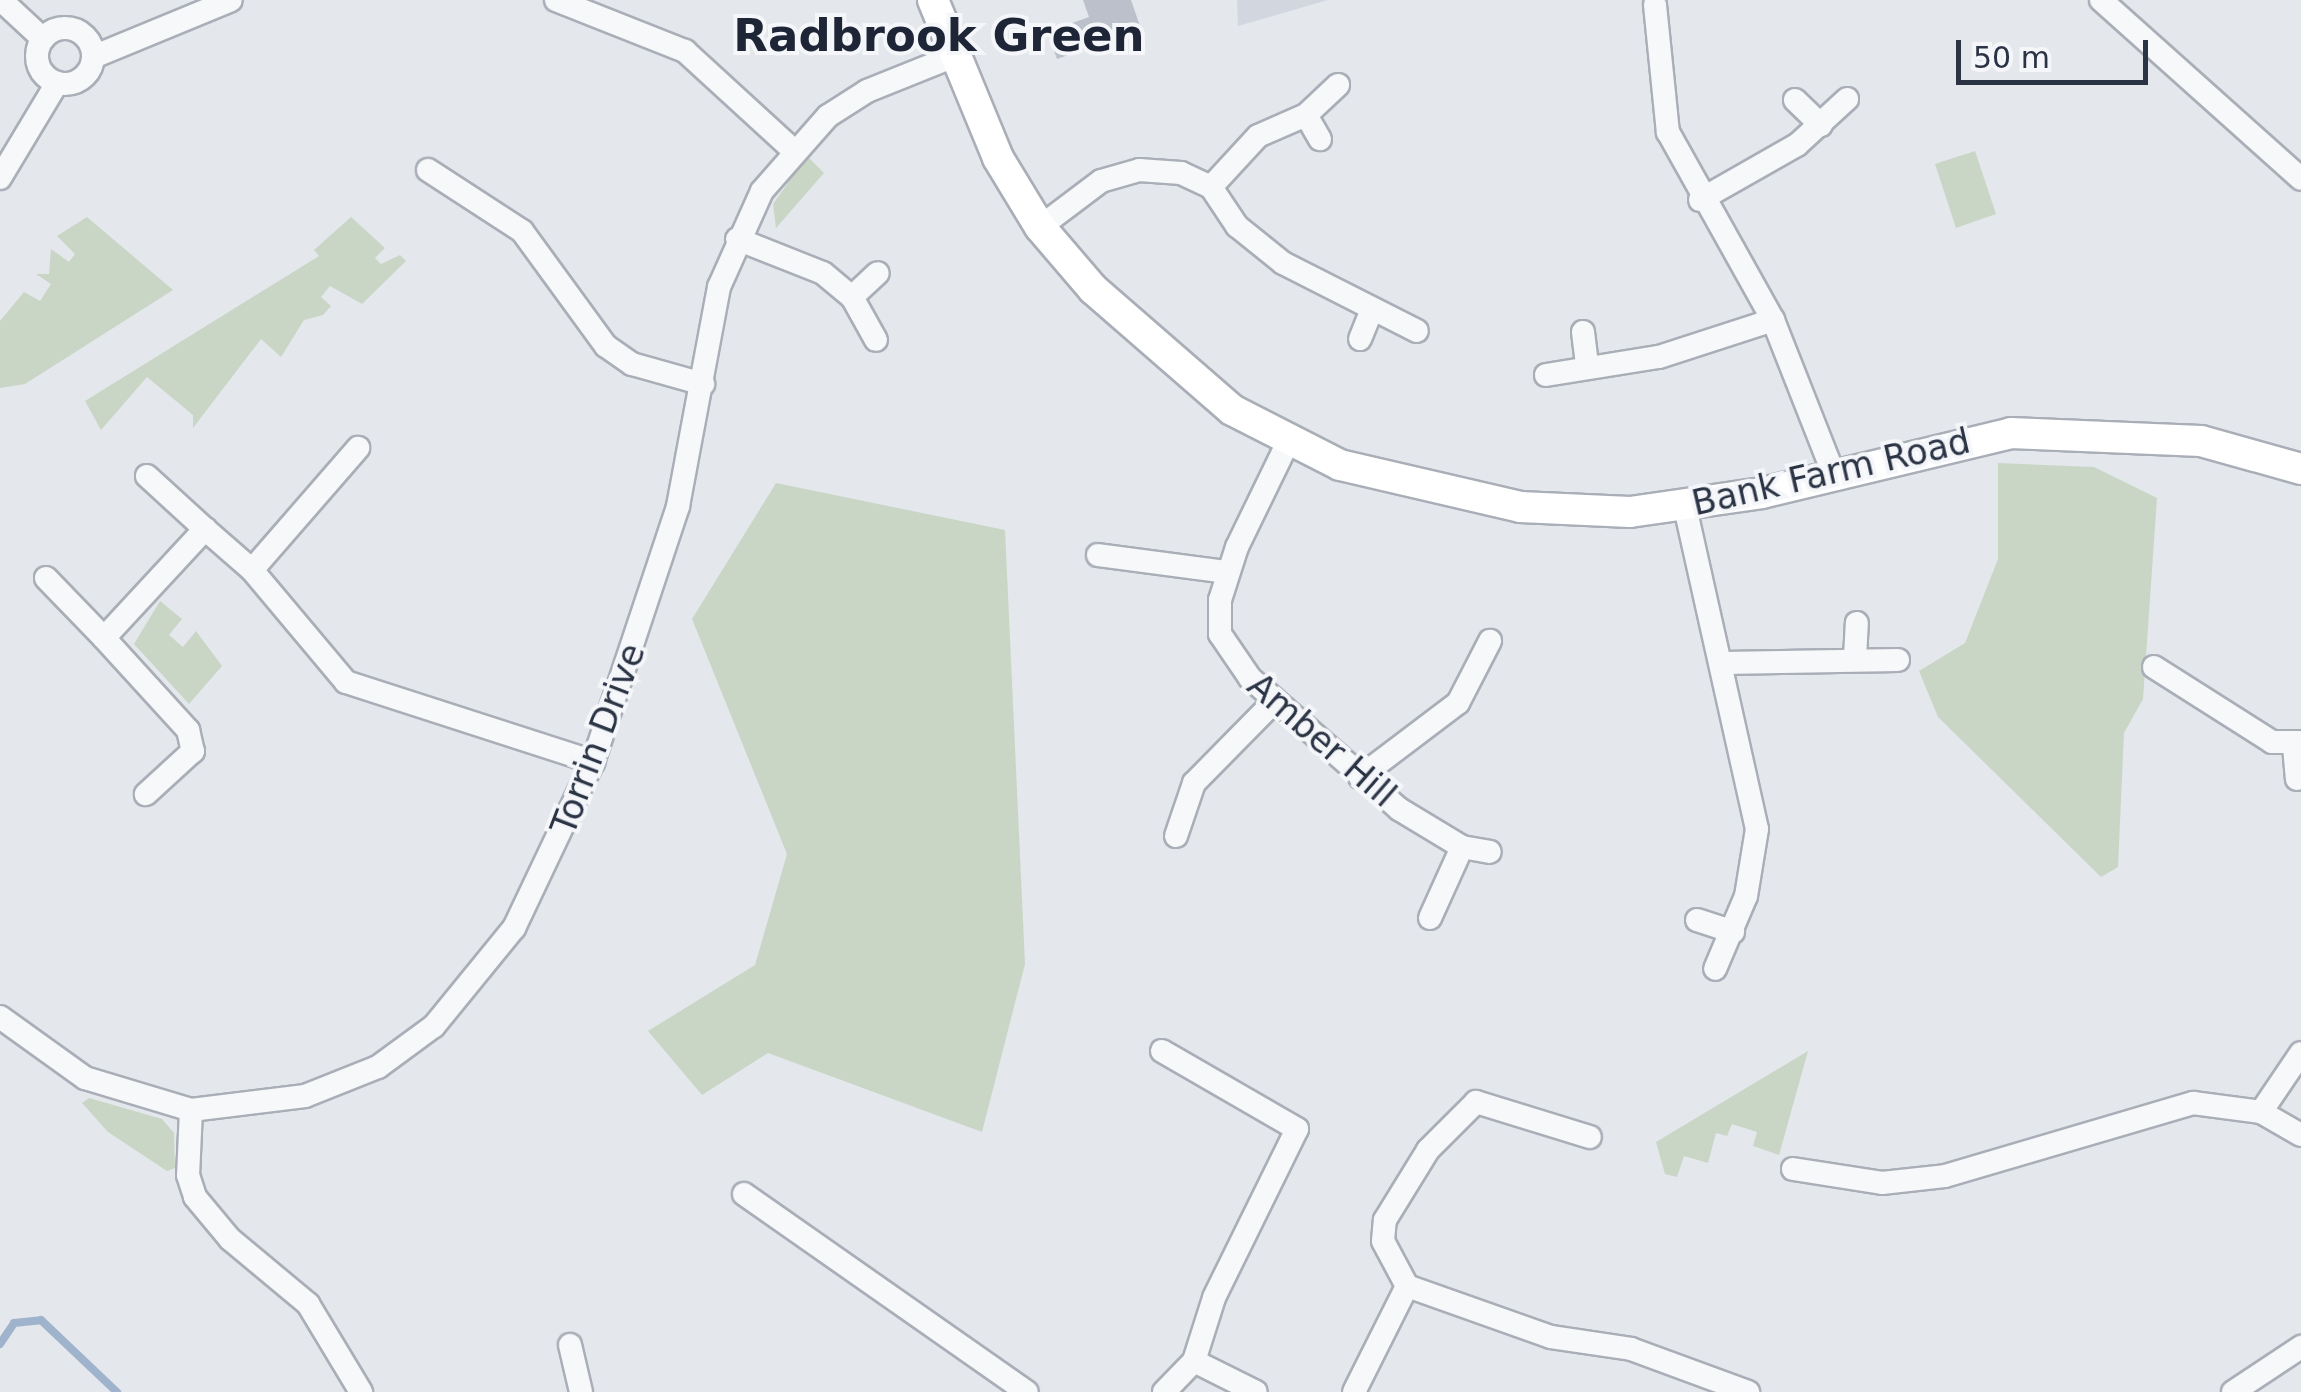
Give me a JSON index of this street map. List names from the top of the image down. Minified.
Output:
{"streets":{"street":["Bank Farm Road","Torrin Drive","Amber Hill"]},"crossings":[["Bank Farm Road","Torrin Drive"],["Bank Farm Road","Amber Hill"]],"districts":["Radbrook Green"],"scale_bar":"50 m"}
